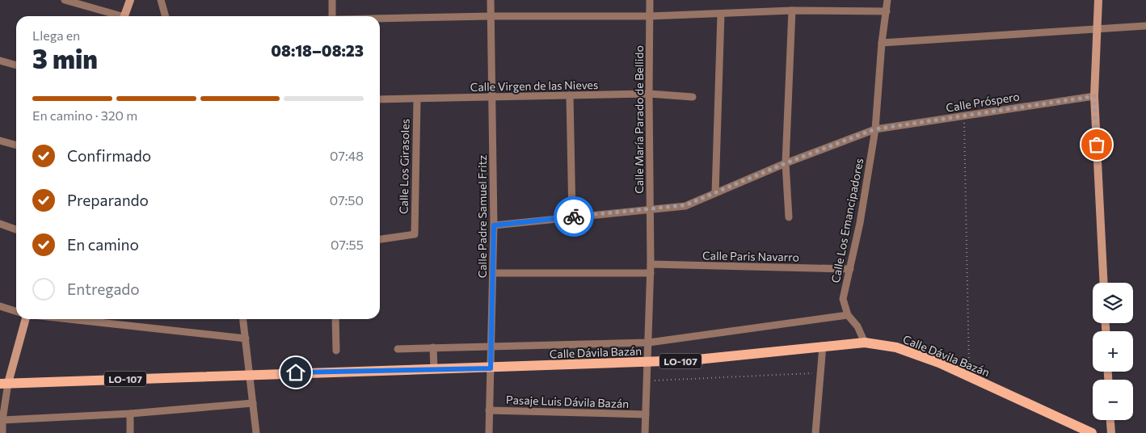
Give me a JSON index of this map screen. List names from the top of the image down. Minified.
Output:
{"streets":{"main road":["Calle Dávila Bazán","LO-107"],"street":["Calle Virgen de las Nieves","Calle Próspero","Calle María Parado de Bellido","Calle Los Girasoles","Calle Padre Samuel Fritz","Calle Los Emancipadores","Calle Paris Navarro","Pasaje Luis Dávila Bazán"]},"crossings":[["Calle Virgen de las Nieves","Calle María Parado de Bellido"],["Calle Virgen de las Nieves","Calle Los Girasoles"],["Calle Virgen de las Nieves","Calle Padre Samuel Fritz"],["Calle Próspero","Calle María Parado de Bellido"],["Calle Próspero","Calle Padre Samuel Fritz"],["Calle Próspero","Calle Los Emancipadores"],["Calle María Parado de Bellido","Calle Paris Navarro"],["Calle María Parado de Bellido","Calle Dávila Bazán"],["Calle María Parado de Bellido","Pasaje Luis Dávila Bazán"],["Calle Padre Samuel Fritz","Calle Dávila Bazán"],["Calle Padre Samuel Fritz","Pasaje Luis Dávila Bazán"],["Calle Los Emancipadores","Calle Paris Navarro"],["Calle Los Emancipadores","Calle Dávila Bazán"],["Calle Dávila Bazán","LO-107"]],"page":{"heading":["3 min","Llega en","08:18–08:23"],"bar":"En camino · 320 m","list":[["Confirmado","07:48"],["Preparando","07:50"],["En camino","07:55"],"Entregado"],"map_buttons":["+","−"]}}
